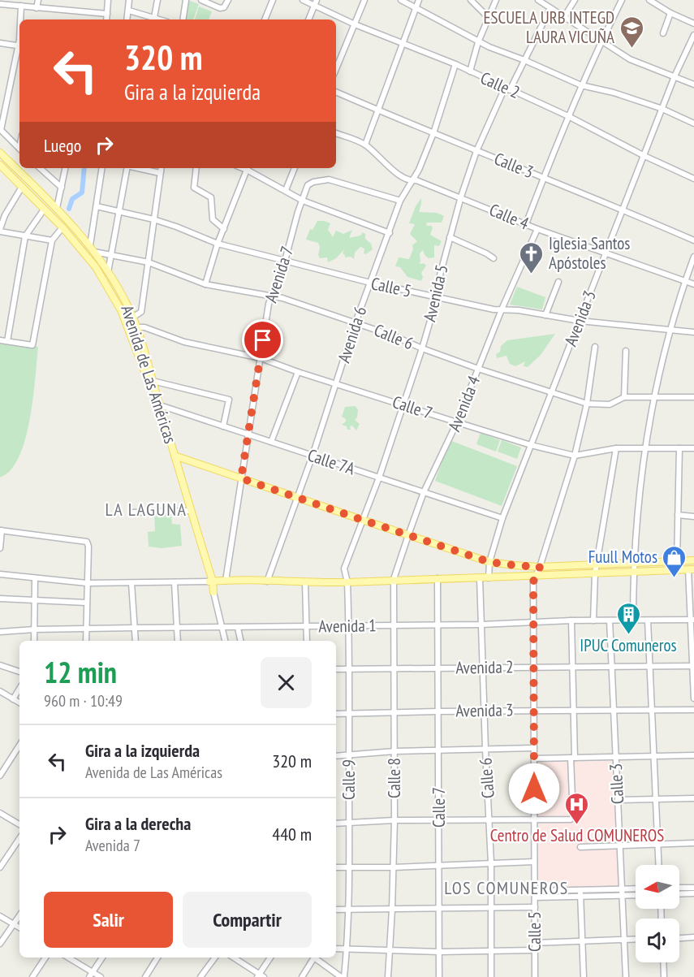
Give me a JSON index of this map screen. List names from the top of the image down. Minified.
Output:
{"streets":{"main road":["Avenida de Las Américas"],"street":["Calle 2","Calle 3","Calle 4","Avenida 7","Calle 5","Avenida 5","Avenida 3","Avenida 6","Calle 6","Avenida 4","Calle 7","Calle 7A","Avenida 1","Avenida 2","Calle 8","Calle 9"]},"crossings":[["Calle 2","Avenida 5"],["Calle 2","Avenida 3"],["Calle 2","Avenida 6"],["Calle 3","Avenida 5"],["Calle 3","Avenida 3"],["Calle 3","Avenida 6"],["Calle 3","Avenida 1"],["Calle 3","Avenida 2"],["Calle 4","Avenida 5"],["Calle 4","Avenida 3"],["Calle 4","Avenida 6"],["Calle 4","Avenida 4"],["Avenida 7","Calle 5"],["Avenida 7","Avenida 6"],["Avenida 7","Calle 6"],["Avenida 7","Avenida de Las Américas"],["Avenida 7","Calle 7"],["Avenida 7","Calle 7A"],["Calle 5","Avenida 5"],["Calle 5","Avenida 3"],["Calle 5","Avenida 6"],["Calle 5","Calle 6"],["Calle 5","Avenida de Las Américas"],["Calle 5","Avenida 4"],["Calle 5","Calle 7"],["Calle 5","Avenida 1"],["Calle 5","Avenida 2"],["Avenida 5","Calle 6"],["Avenida 5","Avenida de Las Américas"],["Avenida 5","Calle 7"],["Avenida 5","Calle 7A"],["Avenida 5","Calle 9"],["Avenida 3","Calle 6"],["Avenida 3","Avenida de Las Américas"],["Avenida 3","Calle 7"],["Avenida 3","Calle 7A"],["Avenida 3","Calle 8"],["Avenida 3","Calle 9"],["Avenida 6","Calle 6"],["Avenida 6","Avenida de Las Américas"],["Avenida 6","Calle 7"],["Avenida 6","Calle 7A"],["Calle 6","Avenida de Las Américas"],["Calle 6","Avenida 4"],["Calle 6","Avenida 1"],["Calle 6","Avenida 2"],["Avenida de Las Américas","Avenida 4"],["Avenida de Las Américas","Calle 7"],["Avenida de Las Américas","Calle 7A"],["Avenida 4","Calle 7"],["Avenida 4","Calle 7A"],["Avenida 4","Calle 8"],["Calle 7","Avenida 1"],["Calle 7","Avenida 2"],["Avenida 1","Calle 8"],["Avenida 1","Calle 9"],["Avenida 2","Calle 8"],["Avenida 2","Calle 9"]],"districts":["LA LAGUNA","LOS COMUNEROS"],"places":{"school or university":["ESCUELA URB INTEGD LAURA VICUÑA"],"church":["Iglesia Santos Apóstoles"],"shop":["Fuull Motos"],"building":["IPUC Comuneros"],"hospital":["Centro de Salud COMUNEROS"]},"north":"left","page":{"turn":["320 m","Gira a la izquierda"],"then":"Luego","heading":["12 min","960 m · 10:49"],"list":[{"name":"Gira a la izquierda","note":"Avenida de Las Américas","value":"320 m"},{"name":"Gira a la derecha","note":"Avenida 7","value":"440 m"}],"buttons":["Salir","Compartir"]}}
